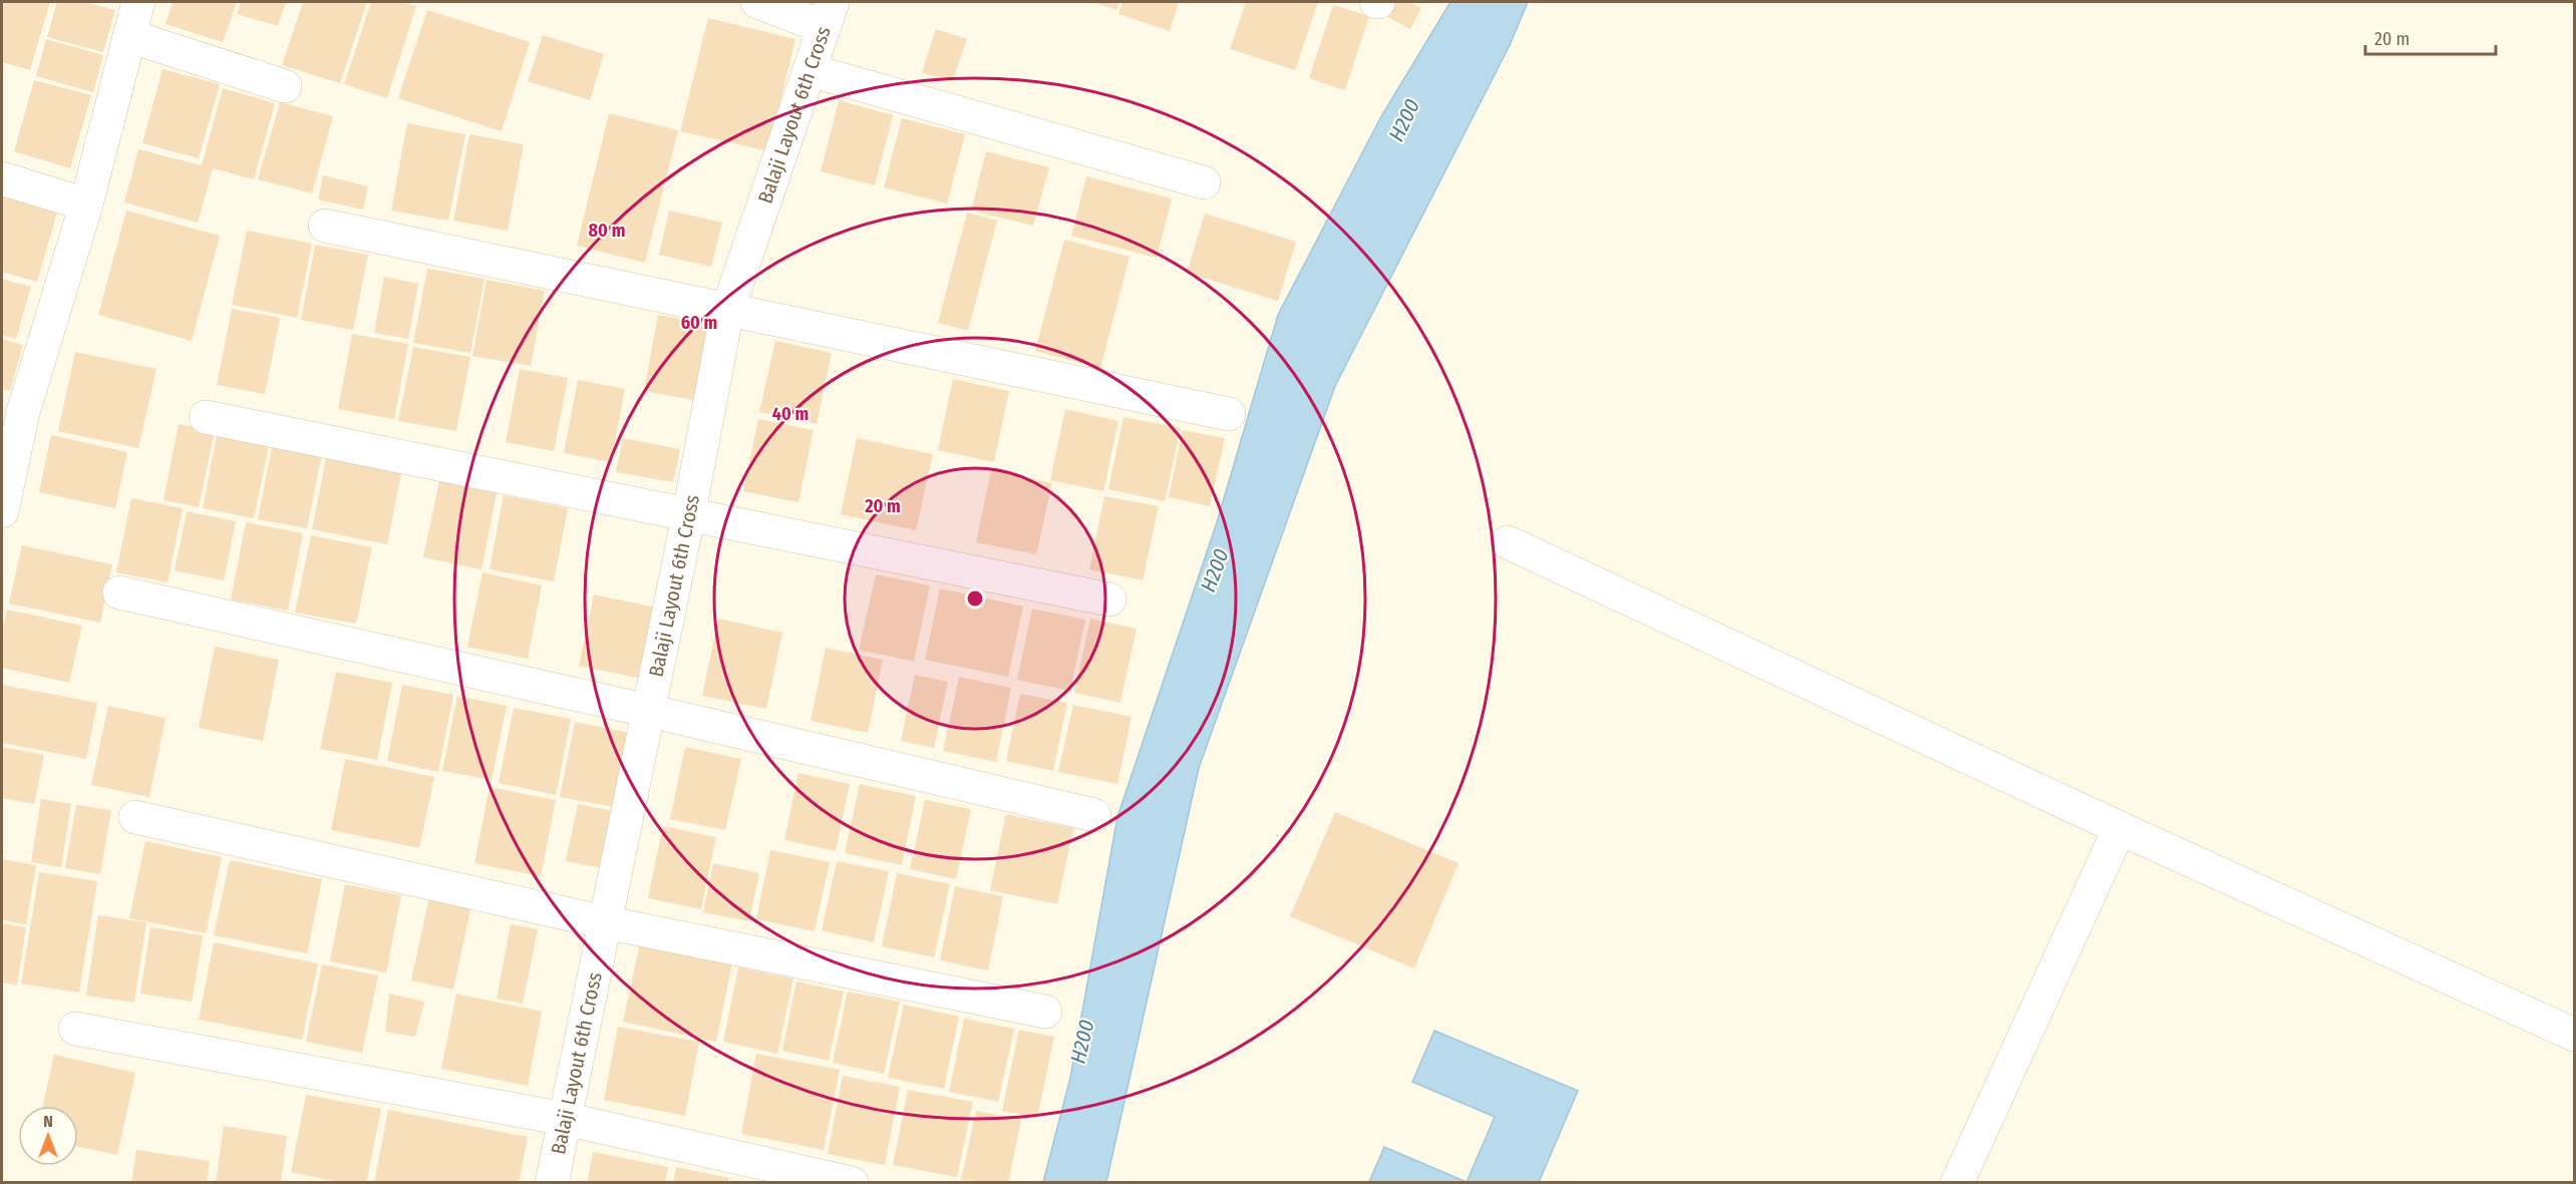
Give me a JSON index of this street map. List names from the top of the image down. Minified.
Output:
{"streets":{"street":["Balaji Layout 6th Cross"]},"water":["H200"],"scale_bar":"20 m","north":"top","rings":["80 m","60 m","40 m","20 m"]}
